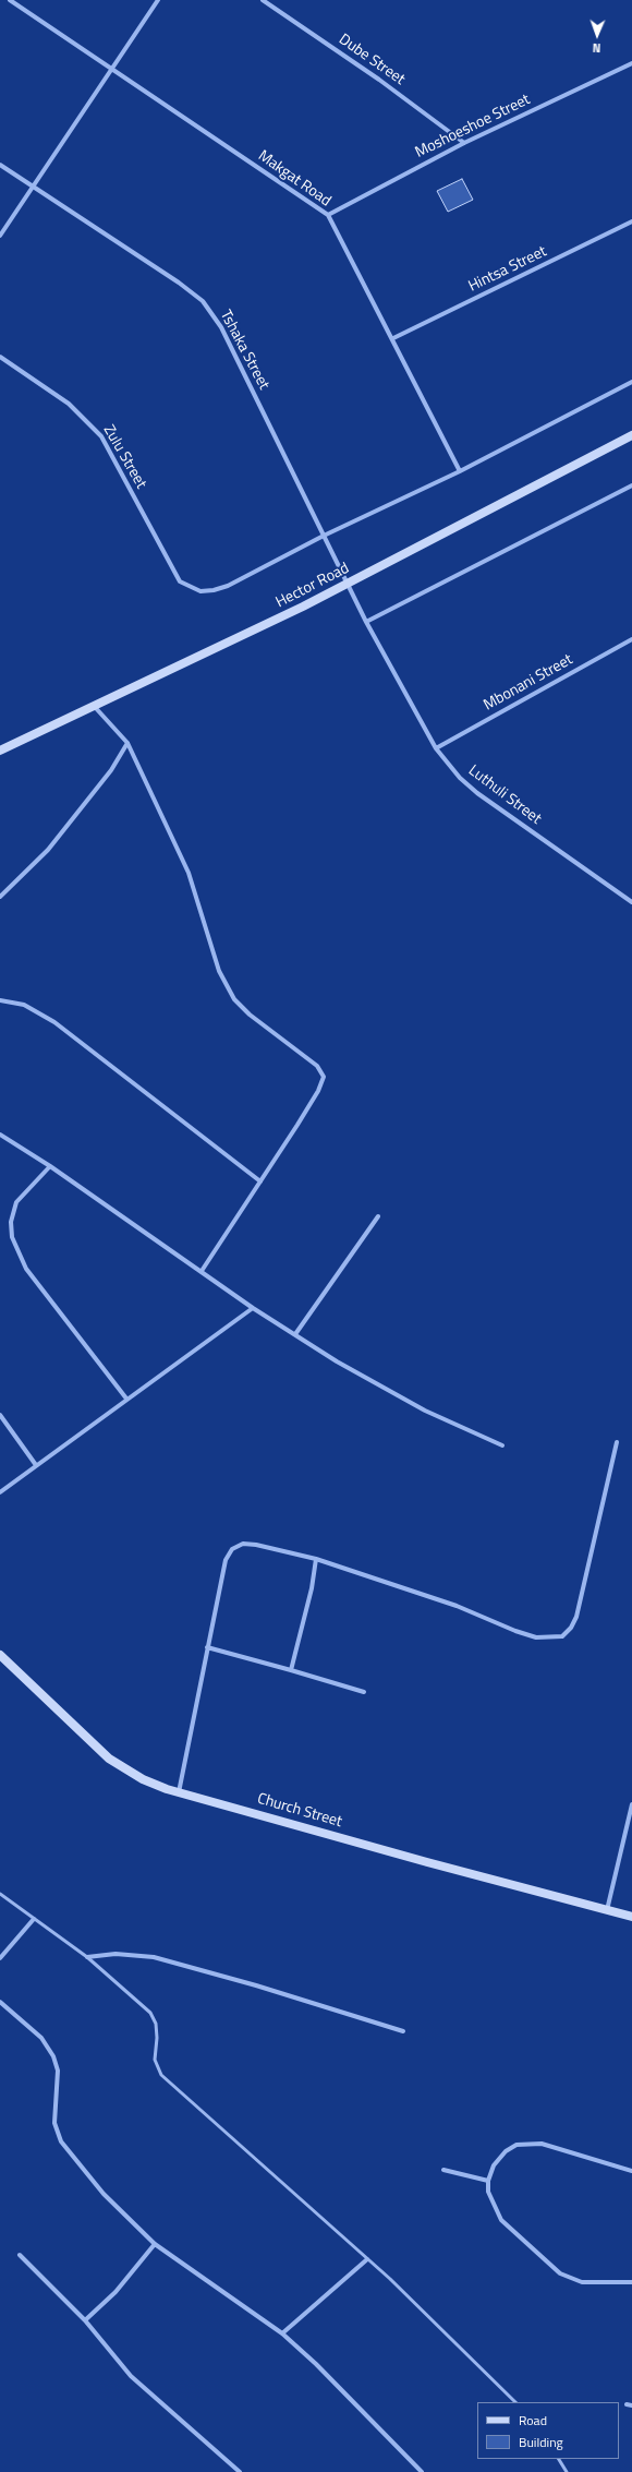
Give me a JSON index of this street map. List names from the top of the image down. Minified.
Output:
{"streets":{"street":["Dube Street","Moshoeshoe Street","Makgat Road","Hintsa Street","Tshaka Street","Zulu Street","Hector Road","Mbonani Street","Luthuli Street","Church Street"]},"crossings":[["Dube Street","Moshoeshoe Street"],["Moshoeshoe Street","Makgat Road"],["Makgat Road","Hintsa Street"],["Tshaka Street","Zulu Street"],["Tshaka Street","Hector Road"],["Tshaka Street","Luthuli Street"],["Hector Road","Luthuli Street"],["Mbonani Street","Luthuli Street"]],"legend":["Road","Building"],"north":"bottom"}
